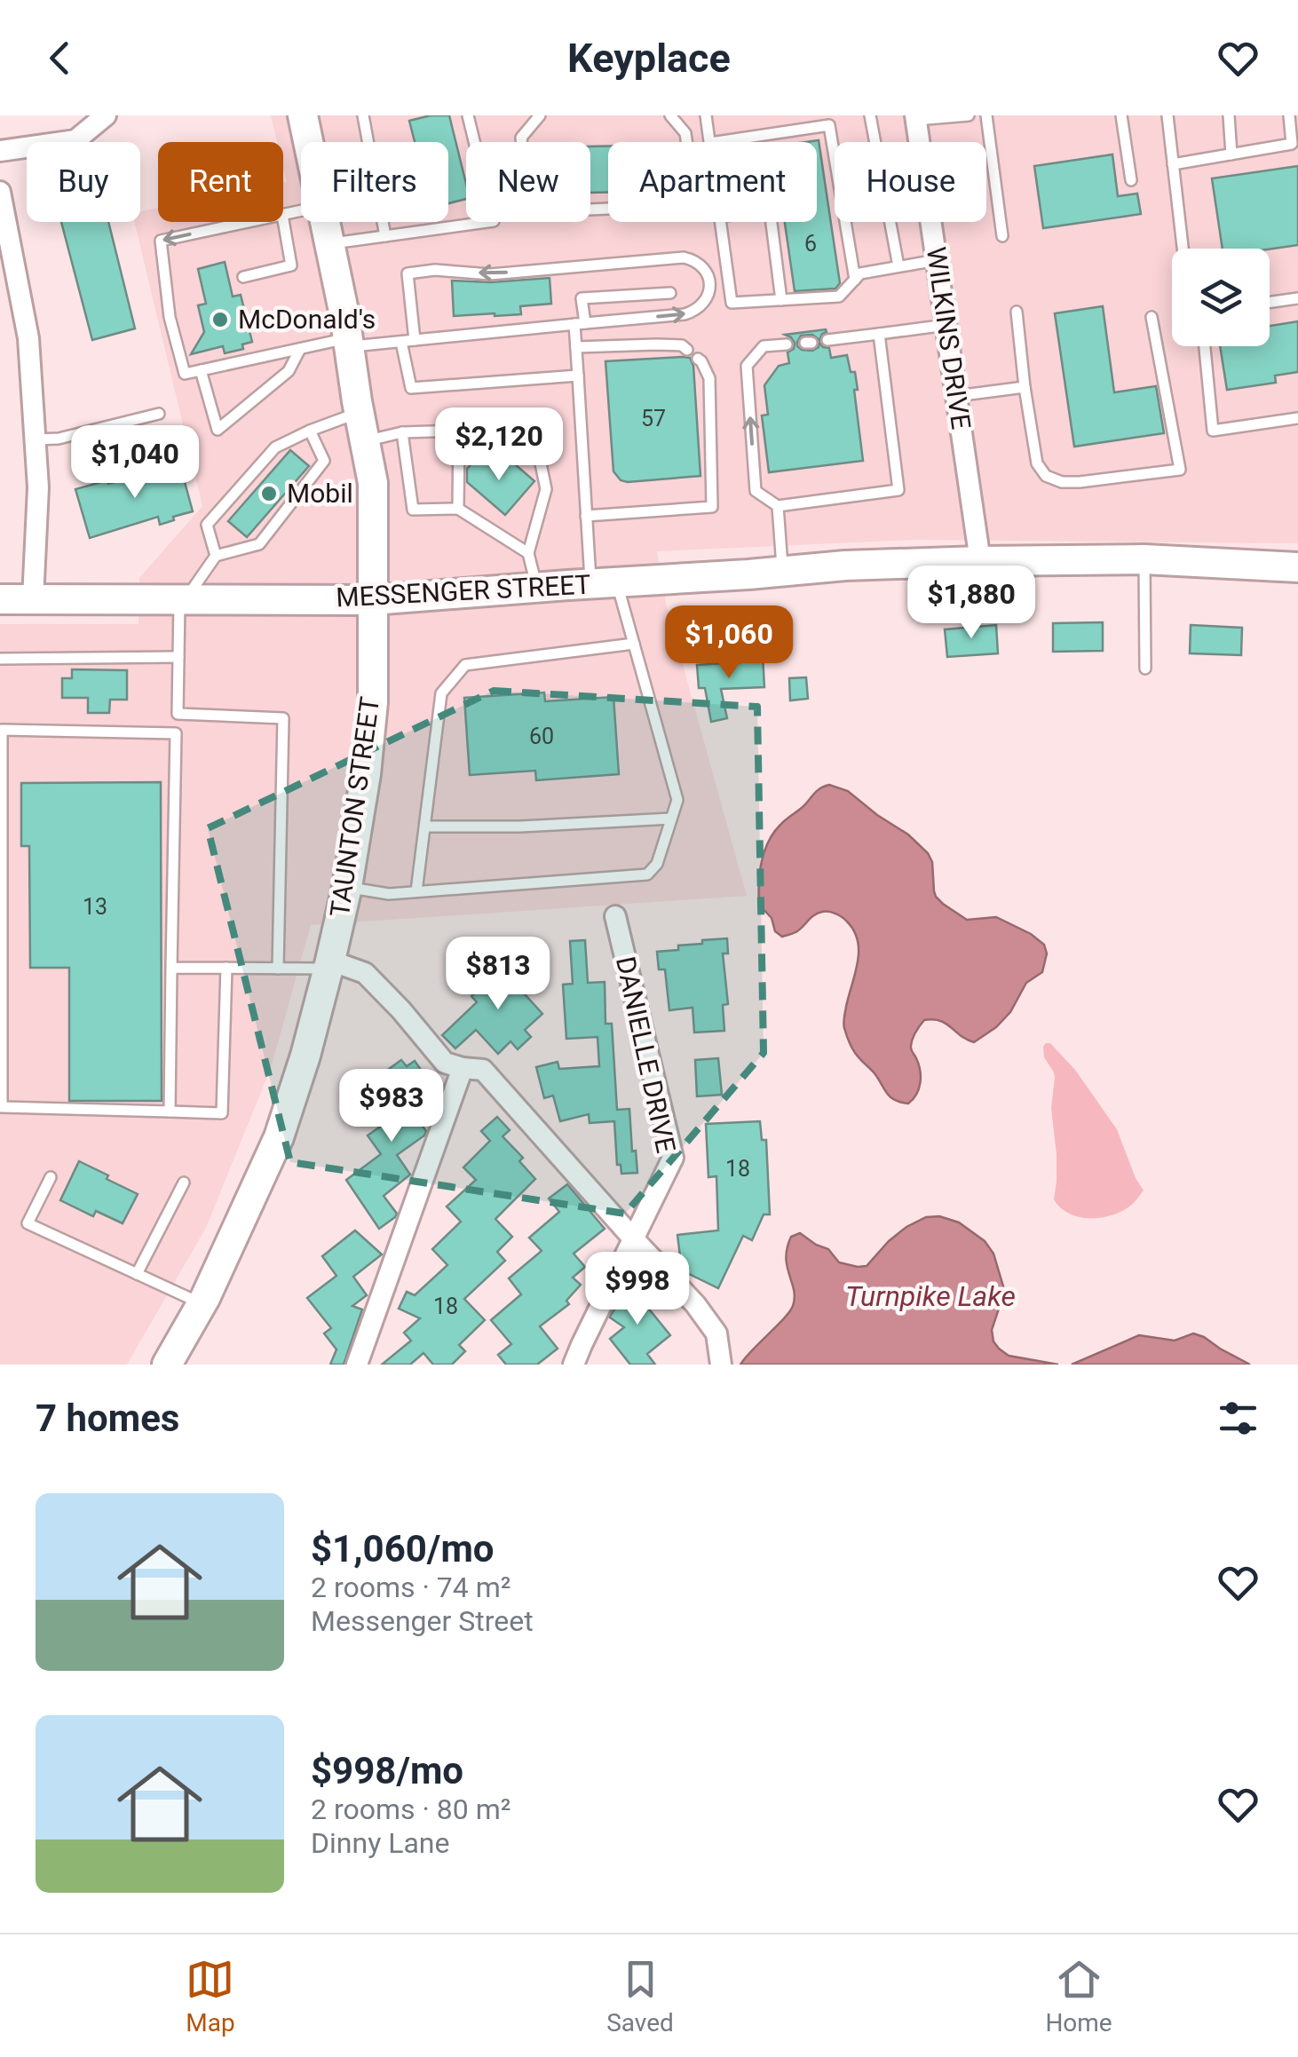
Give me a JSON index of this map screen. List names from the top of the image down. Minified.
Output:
{"streets":{"main road":["MESSENGER STREET","TAUNTON STREET"],"street":["WILKINS DRIVE","DANIELLE DRIVE"]},"crossings":[["WILKINS DRIVE","MESSENGER STREET"],["MESSENGER STREET","TAUNTON STREET"]],"water":["Turnpike Lake"],"places":["McDonald's","Mobil"],"house_numbers":["6","57","60","13","18","18"],"page":{"header":"Keyplace","chip":["Buy","Rent","Filters","New","Apartment","House"],"price":["$2,120","$1,040","$1,880","$1,060","$813","$983","$998"],"heading":"7 homes","list":[{"name":"$1,060/mo","note":"2 rooms · 74 m² · Messenger Street"},{"name":"$998/mo","note":"2 rooms · 80 m² · Dinny Lane"}],"tabs":["Map","Saved","Home"]}}
